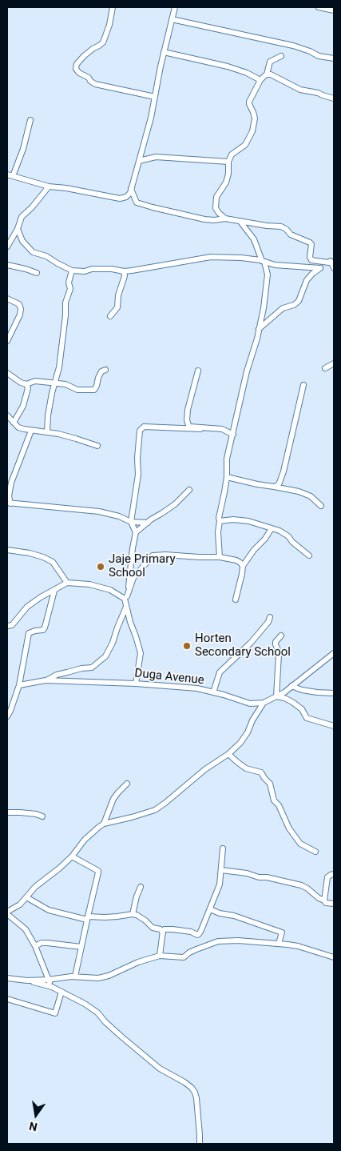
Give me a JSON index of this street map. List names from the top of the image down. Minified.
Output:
{"streets":{"street":["Duga Avenue"]},"places":["Jaje Primary School","Horten Secondary School"],"north":"bottom"}
